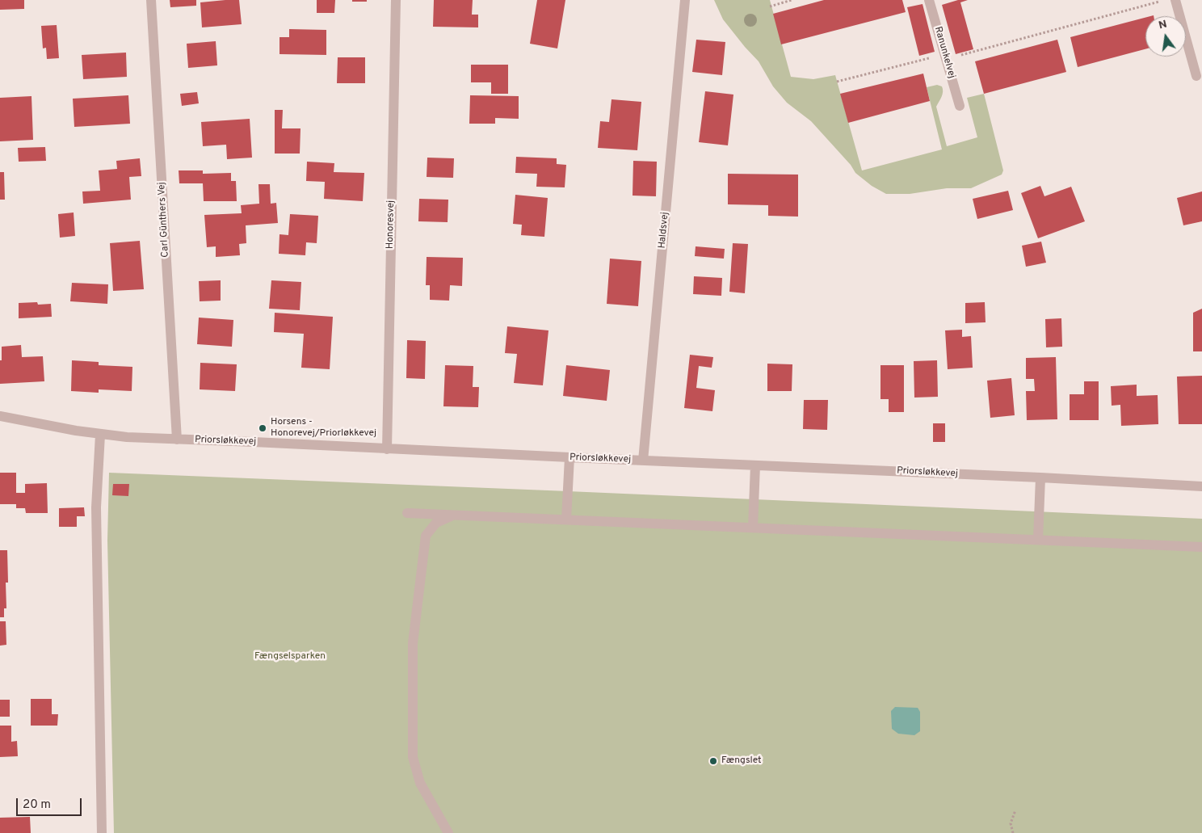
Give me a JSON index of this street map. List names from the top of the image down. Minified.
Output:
{"streets":{"street":["Ranunkelvej","Carl Günthers Vej","Honoresvej","Haldsvej","Priorsløkkevej"]},"crossings":[["Carl Günthers Vej","Priorsløkkevej"],["Honoresvej","Priorsløkkevej"],["Haldsvej","Priorsløkkevej"]],"parks":["Fængselsparken"],"places":["Horsens - Honorevej/Priorløkkevej","Fængslet"],"scale_bar":"20 m","north":"top"}
